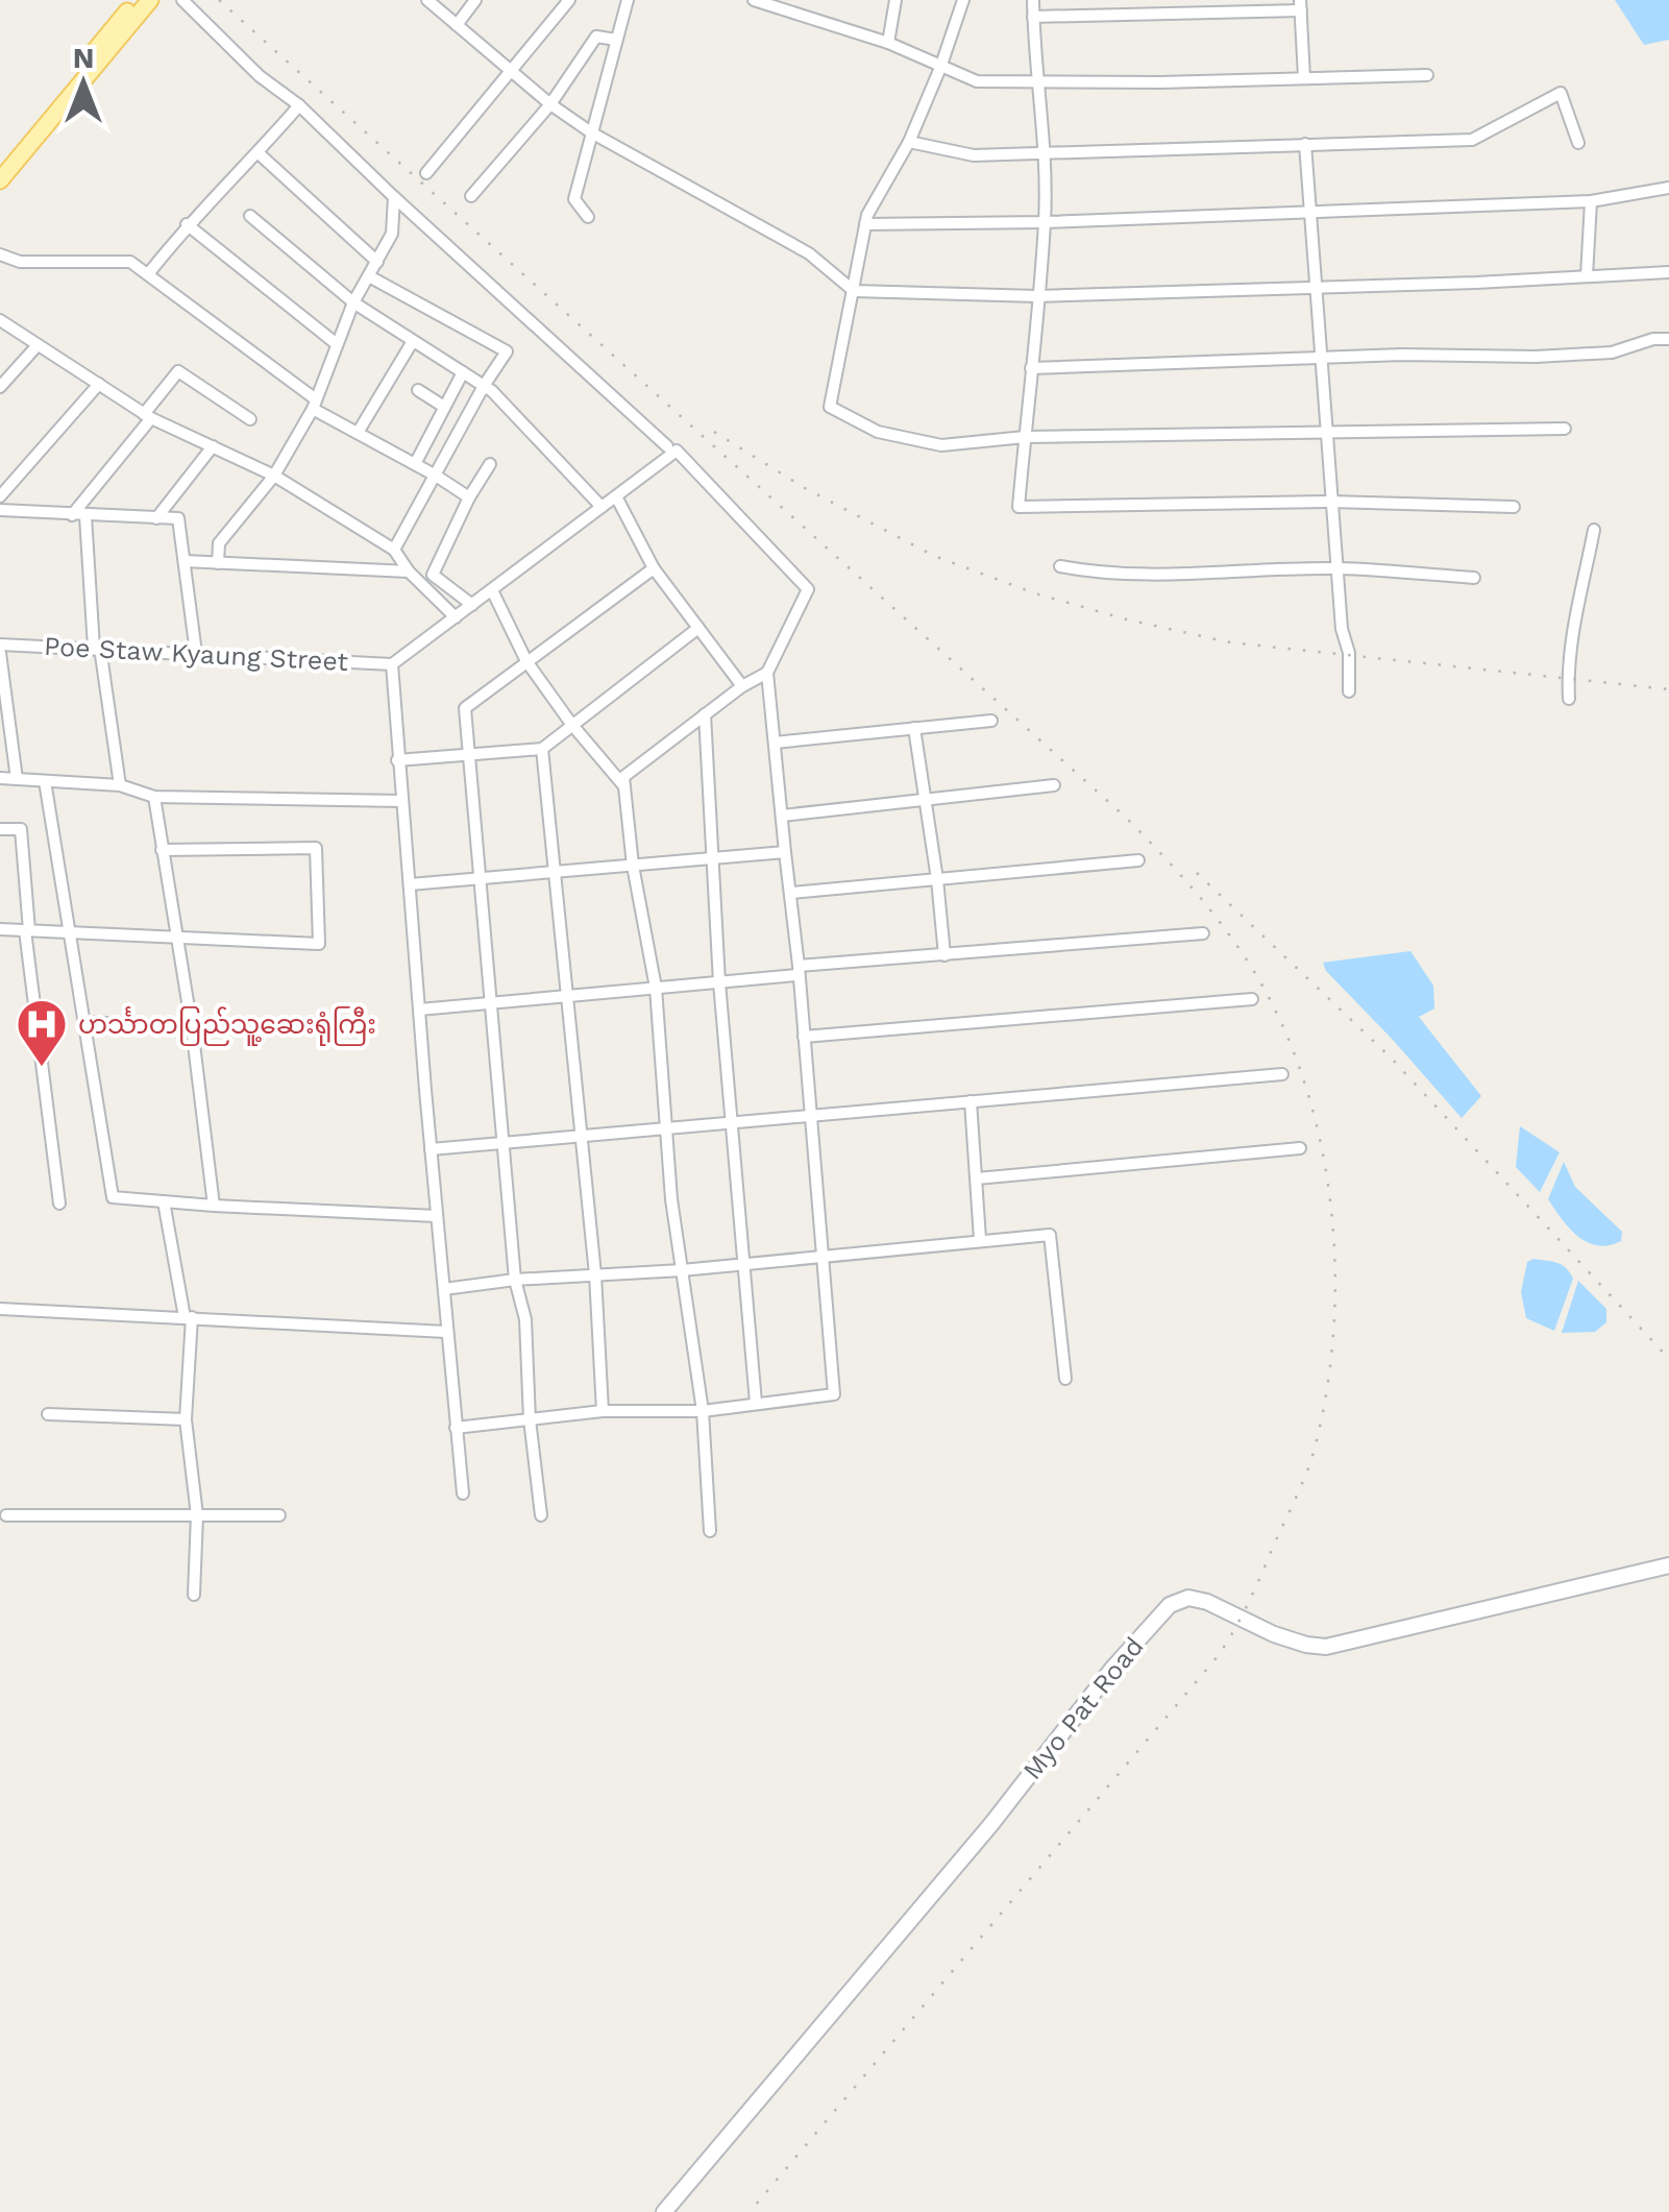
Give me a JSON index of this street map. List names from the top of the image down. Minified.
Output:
{"streets":{"main road":["Myo Pat Road"],"street":["Poe Staw Kyaung Street"]},"places":{"hospital":["ဟင်္သာတပြည်သူ့ဆေးရုံကြီး"]},"north":"top"}
